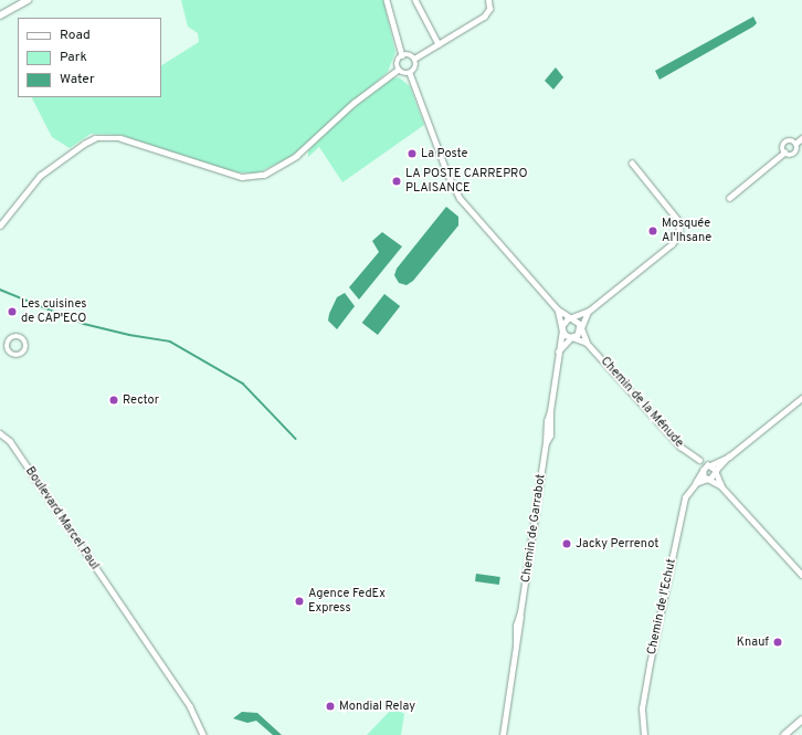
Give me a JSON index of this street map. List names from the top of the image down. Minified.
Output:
{"streets":{"street":["Chemin de la Ménude","Boulevard Marcel Paul","Chemin de Garrabot","Chemin de l'Echut"]},"crossings":[["Chemin de la Ménude","Chemin de Garrabot"],["Chemin de la Ménude","Chemin de l'Echut"]],"places":["La Poste","LA POSTE CARREPRO PLAISANCE","Mosquée Al'Ihsane","Les cuisines de CAP'ECO","Rector","Jacky Perrenot","Agence FedEx Express","Knauf","Mondial Relay"],"legend":["Road","Park","Water"]}
